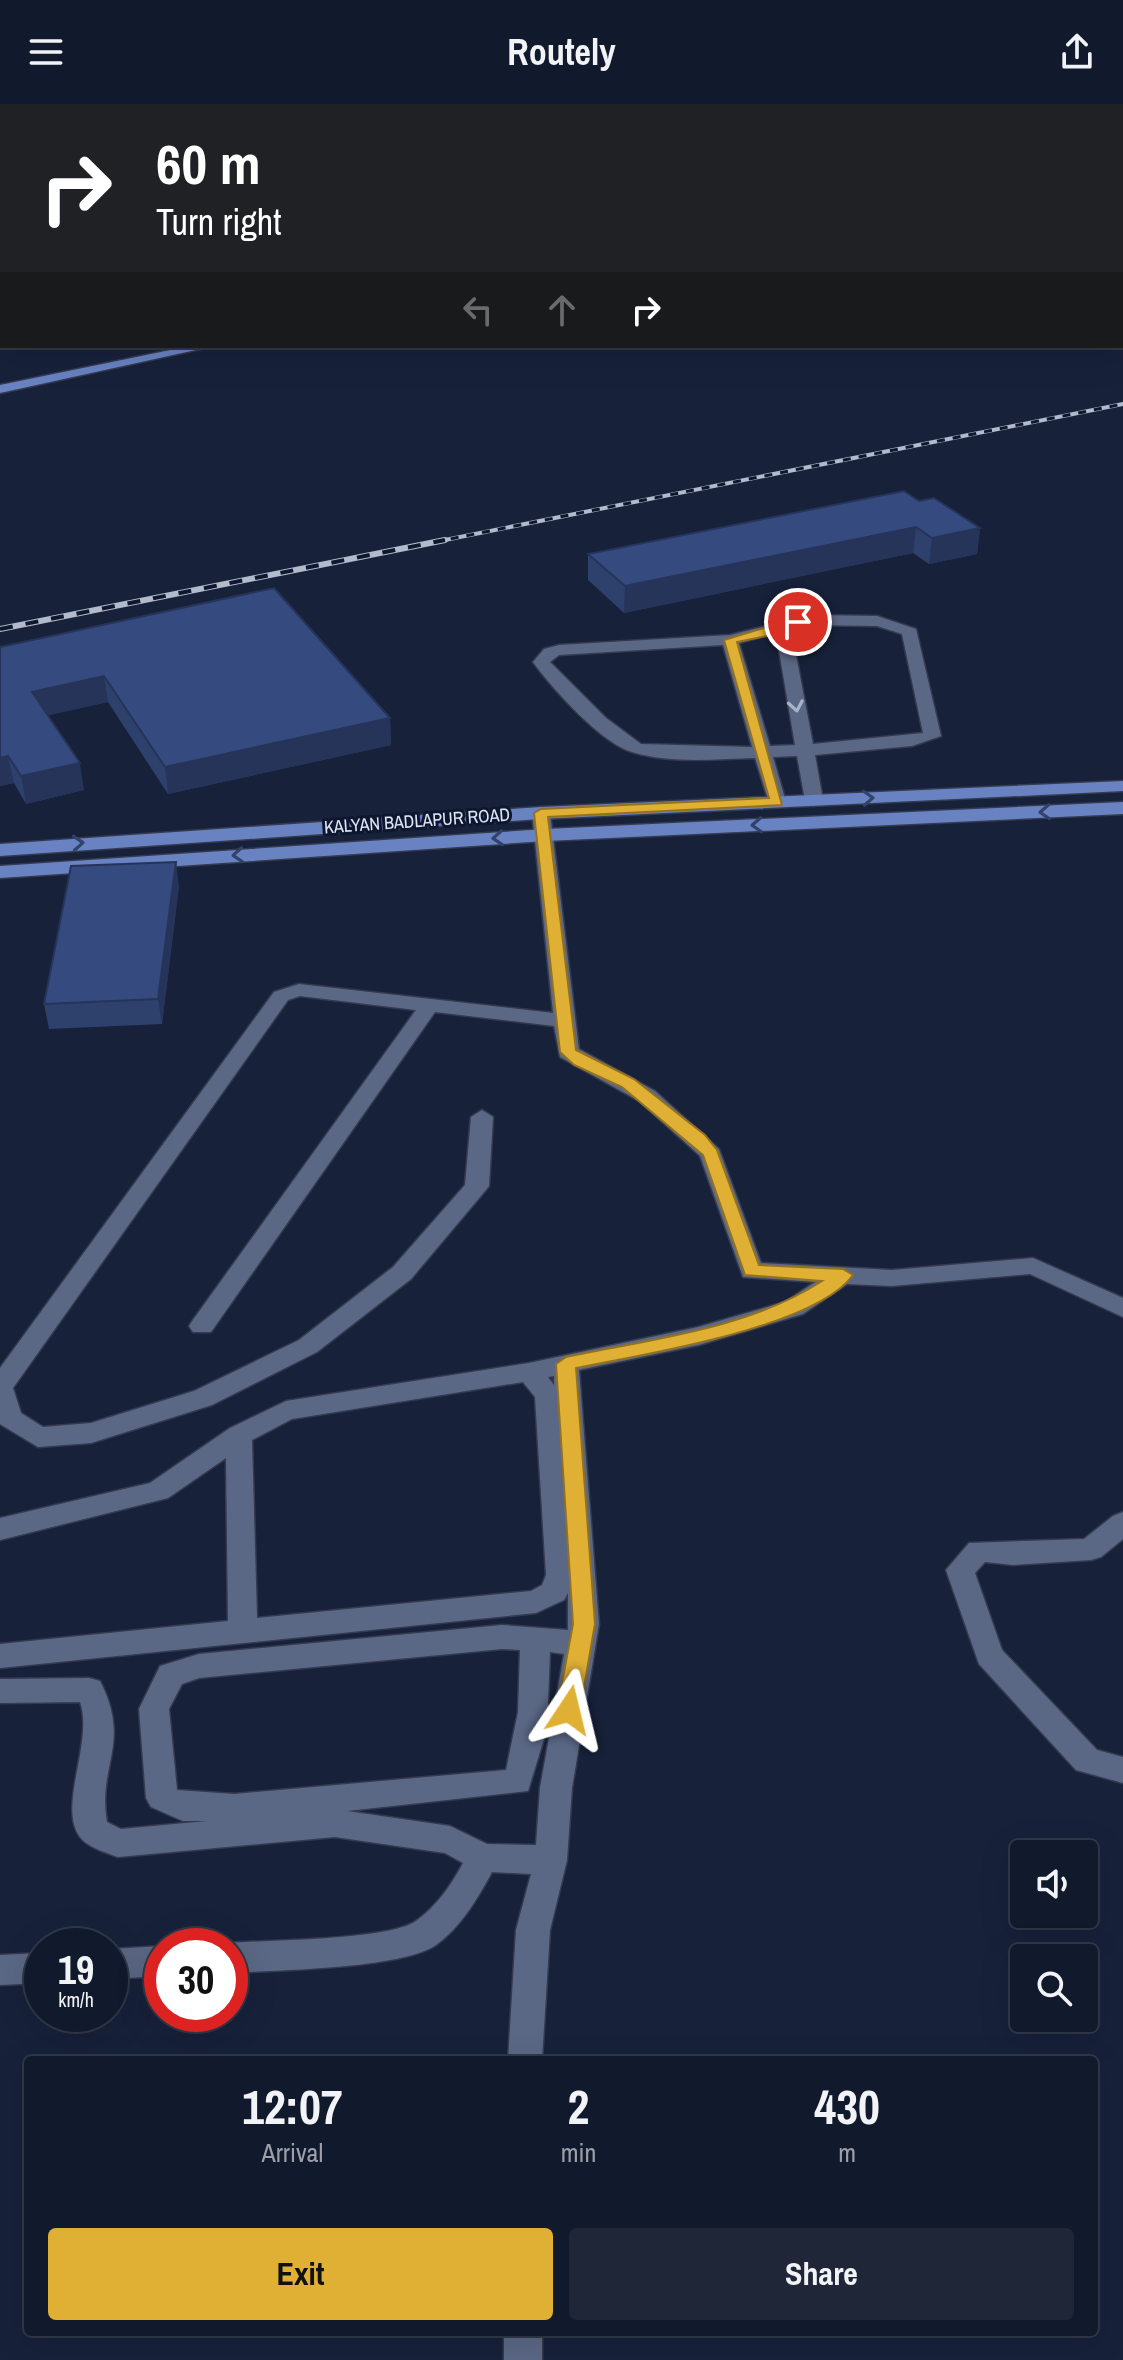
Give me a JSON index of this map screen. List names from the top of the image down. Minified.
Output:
{"streets":{"main road":["KALYAN BADLAPUR ROAD"]},"page":{"header":"Routely","turn":["60 m","Turn right"],"speed":"19 km/h","limit":"30","eta":["12:07","Arrival","2","min","430","m"],"buttons":["Exit","Share"]}}
